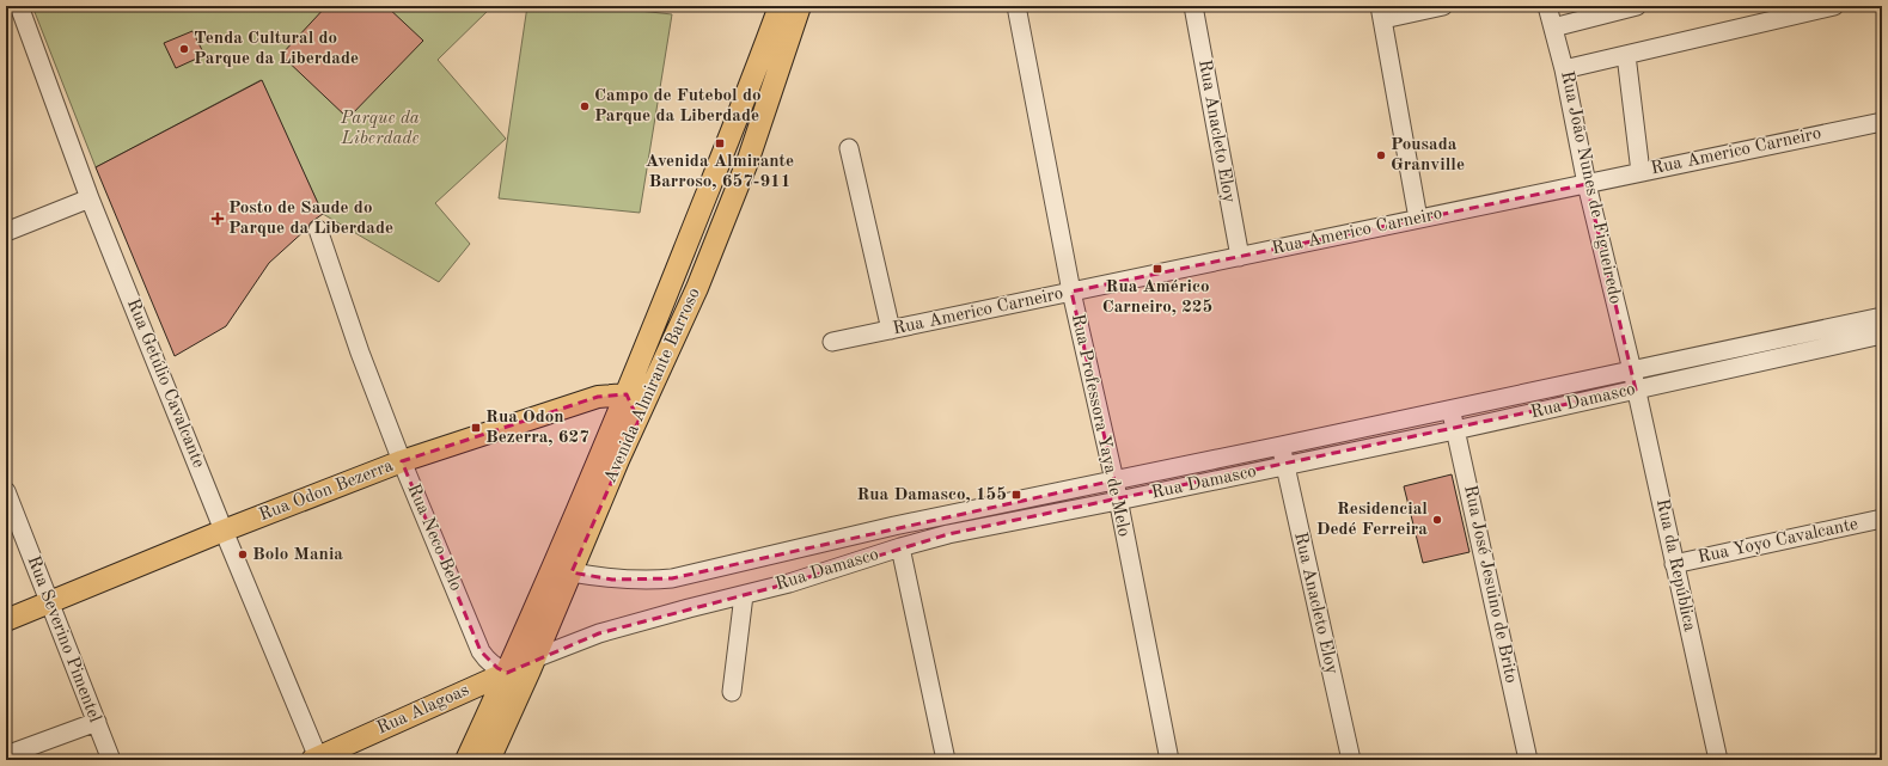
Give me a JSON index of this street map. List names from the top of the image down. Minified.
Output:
{"streets":{"main road":["Avenida Almirante Barroso","Rua Odon Bezerra","Rua Alagoas"],"street":["Rua Anacleto Eloy","Rua Americo Carneiro","Rua João Nunes de Figueiredo","Rua Getúlio Cavalcante","Rua Damasco","Rua Professora Yaya de Melo","Rua Neco Belo","Rua Yoyo Cavalcante","Rua da República","Rua José Jesuino de Brito","Rua Severino Pimentel"]},"crossings":[["Rua Anacleto Eloy","Rua Americo Carneiro"],["Rua Anacleto Eloy","Rua Damasco"],["Rua Americo Carneiro","Rua João Nunes de Figueiredo"],["Rua Americo Carneiro","Rua Professora Yaya de Melo"],["Rua João Nunes de Figueiredo","Rua Damasco"],["Rua João Nunes de Figueiredo","Rua da República"],["Rua Getúlio Cavalcante","Rua Odon Bezerra"],["Rua Getúlio Cavalcante","Rua Alagoas"],["Avenida Almirante Barroso","Rua Damasco"],["Avenida Almirante Barroso","Rua Odon Bezerra"],["Avenida Almirante Barroso","Rua Neco Belo"],["Avenida Almirante Barroso","Rua Alagoas"],["Rua Damasco","Rua Professora Yaya de Melo"],["Rua Damasco","Rua da República"],["Rua Damasco","Rua José Jesuino de Brito"],["Rua Damasco","Rua Alagoas"],["Rua Odon Bezerra","Rua Neco Belo"],["Rua Odon Bezerra","Rua Severino Pimentel"],["Rua Neco Belo","Rua Alagoas"],["Rua Yoyo Cavalcante","Rua da República"]],"parks":["Parque da Liberdade"],"places":{"other":["Tenda Cultural do Parque da Liberdade","Campo de Futebol do Parque da Liberdade","Pousada Granville","Residencial Dedé Ferreira","Bolo Mania"],"transit":["Avenida Almirante Barroso, 657-911","Rua Américo Carneiro, 225","Rua Odon Bezerra, 627","Rua Damasco, 155"],"health":["Posto de Saude do Parque da Liberdade"]}}
